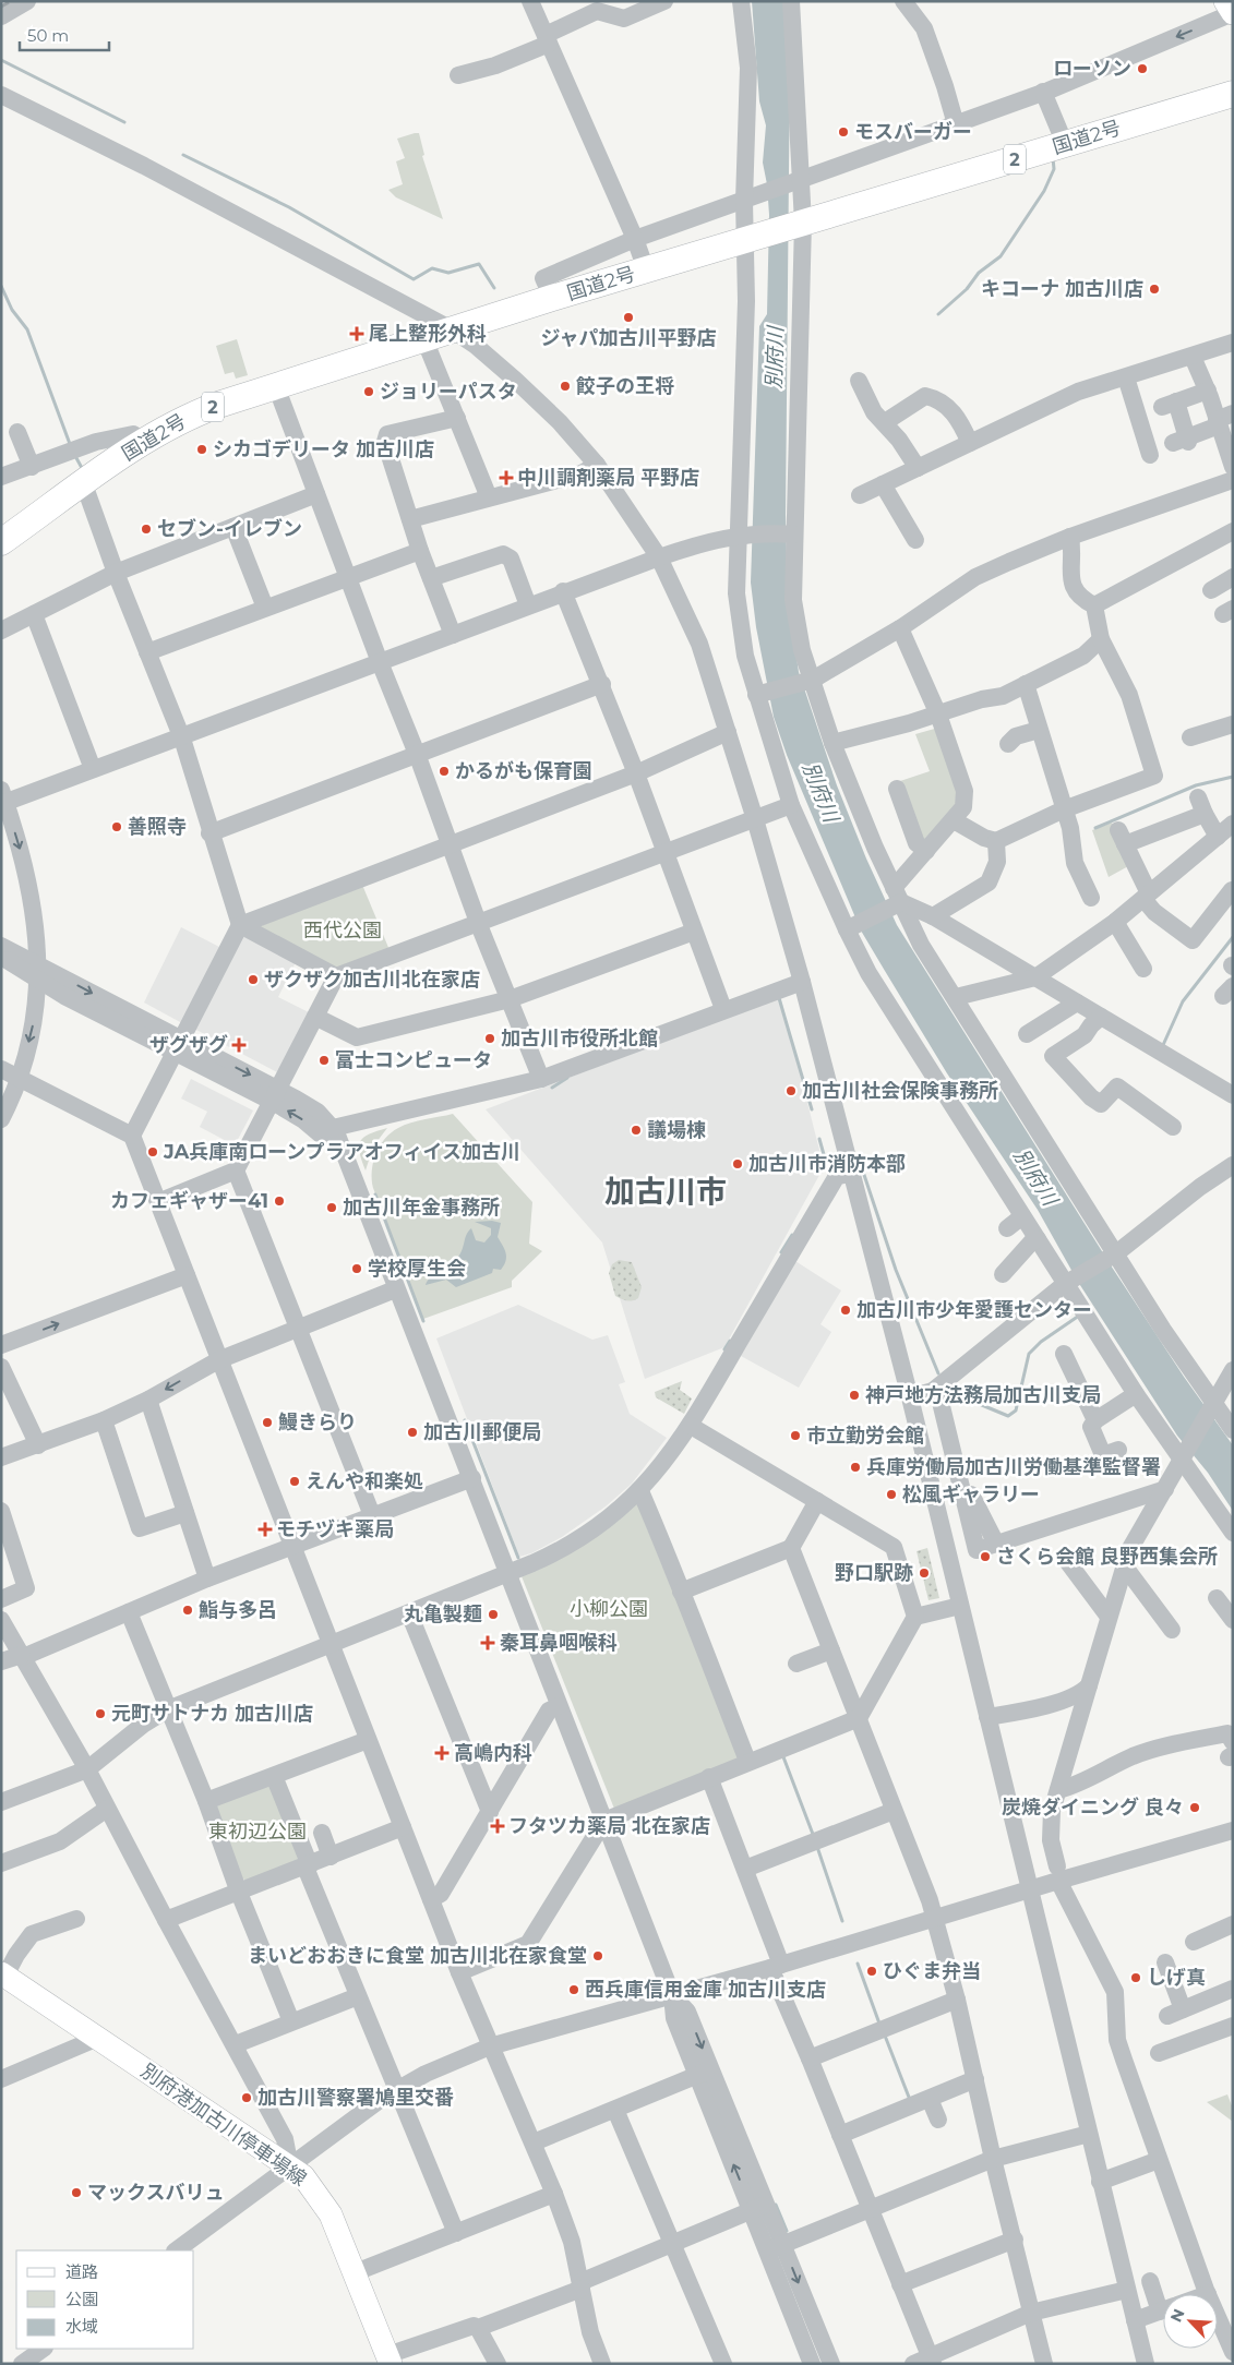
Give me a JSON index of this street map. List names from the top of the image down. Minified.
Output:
{"streets":{"highway":["国道2号","2"],"main road":["別府港加古川停車場線"]},"districts":["加古川市"],"water":["別府川"],"parks":["西代公園","小柳公園","東初辺公園"],"places":{"other":["ローソン","モスバーガー","キコーナ 加古川店","ジャパ加古川平野店","餃子の王将","ジョリーパスタ","シカゴデリータ 加古川店","セブン-イレブン","かるがも保育園","善照寺","ザクザク加古川北在家店","加古川市役所北館","富士コンピュータ","加古川社会保険事務所","議場棟","JA兵庫南ローンプラアオフィイス加古川","加古川市消防本部","カフェギャザー41","加古川年金事務所","学校厚生会","加古川市少年愛護センター","神戸地方法務局加古川支局","鰻きらり","加古川郵便局","市立勤労会館","兵庫労働局加古川労働基準監督署","えんや和楽処","松風ギャラリー","さくら会館 良野西集会所","野口駅跡","鮨与多呂","丸亀製麺","元町サトナカ 加古川店","炭焼ダイニング 良々","まいどおおきに食堂 加古川北在家食堂","ひぐま弁当","しげ真","西兵庫信用金庫 加古川支店","加古川警察署鳩里交番","マックスバリュ"],"health":["尾上整形外科","中川調剤薬局 平野店","ザグザグ","モチヅキ薬局","秦耳鼻咽喉科","高嶋内科","フタツカ薬局 北在家店"]},"legend":["道路","公園","水域"],"scale_bar":"50 m","north":"top left"}
